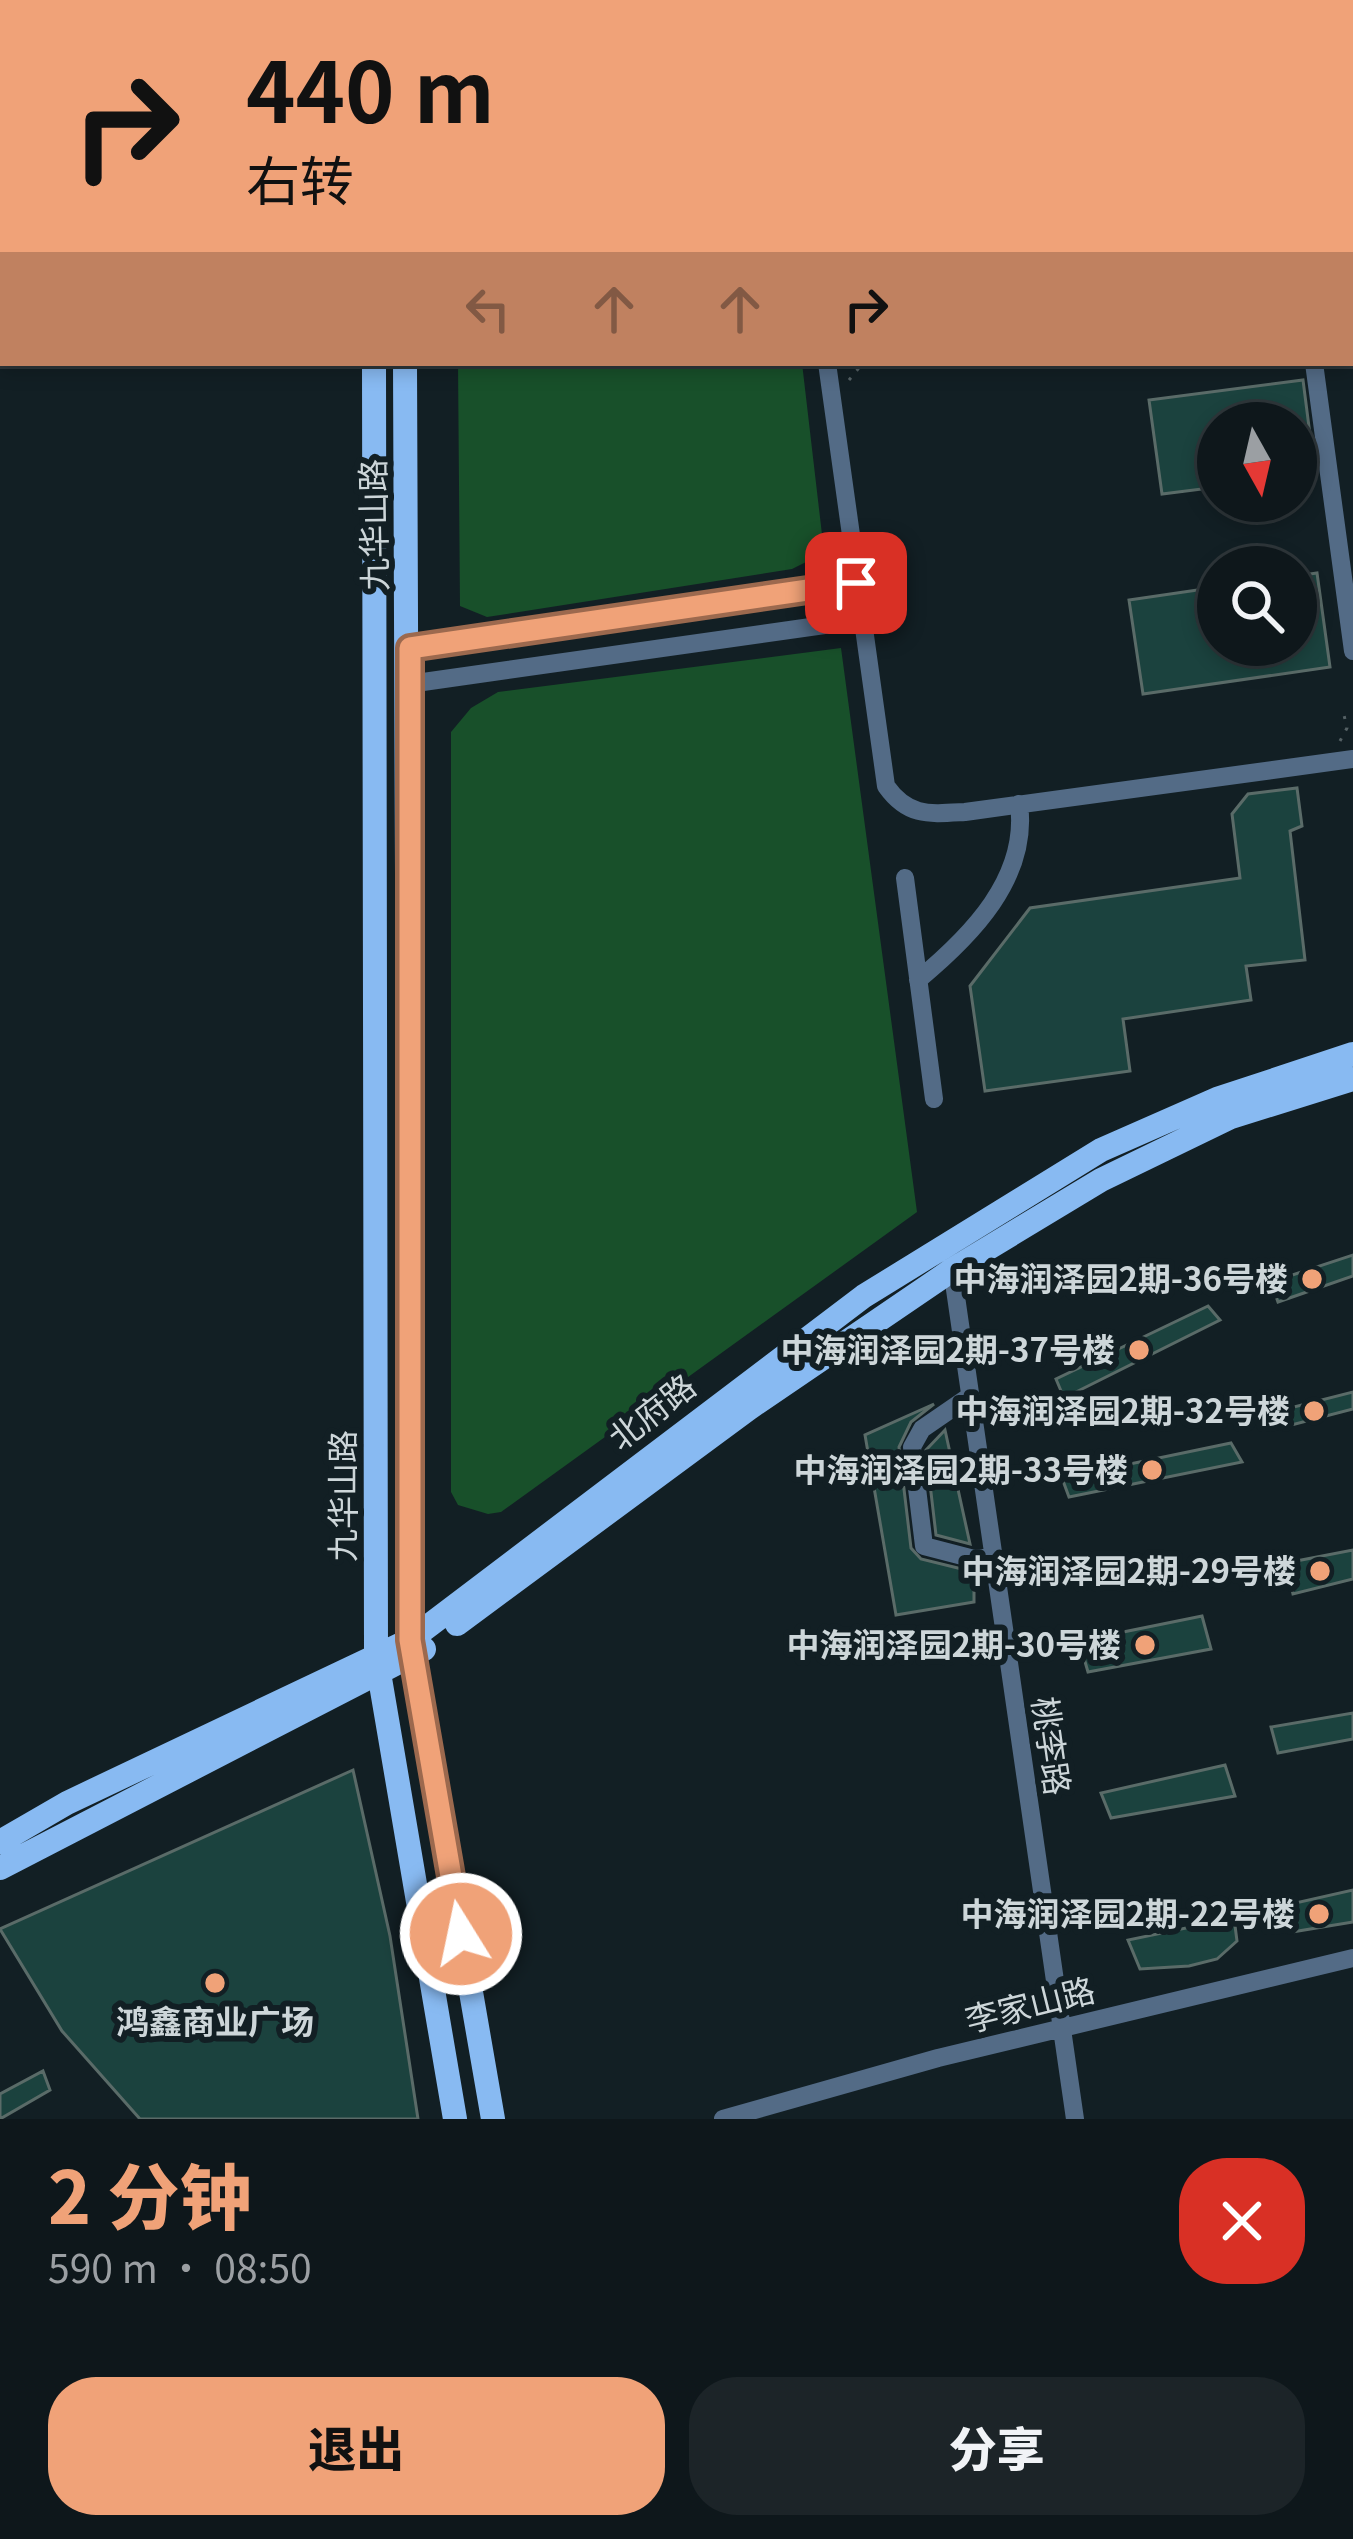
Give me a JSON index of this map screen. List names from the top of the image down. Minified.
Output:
{"streets":{"main road":["九华山路","北府路"],"street":["桃李路","李家山路"]},"crossings":[["九华山路","北府路"],["北府路","桃李路"],["桃李路","李家山路"]],"places":["中海润泽园2期-36号楼","中海润泽园2期-37号楼","中海润泽园2期-32号楼","中海润泽园2期-33号楼","中海润泽园2期-29号楼","中海润泽园2期-30号楼","中海润泽园2期-22号楼","鸿鑫商业广场"],"north":"bottom","page":{"turn":["440 m","右转"],"heading":["2 分钟","590 m · 08:50"],"buttons":["退出","分享"]}}
